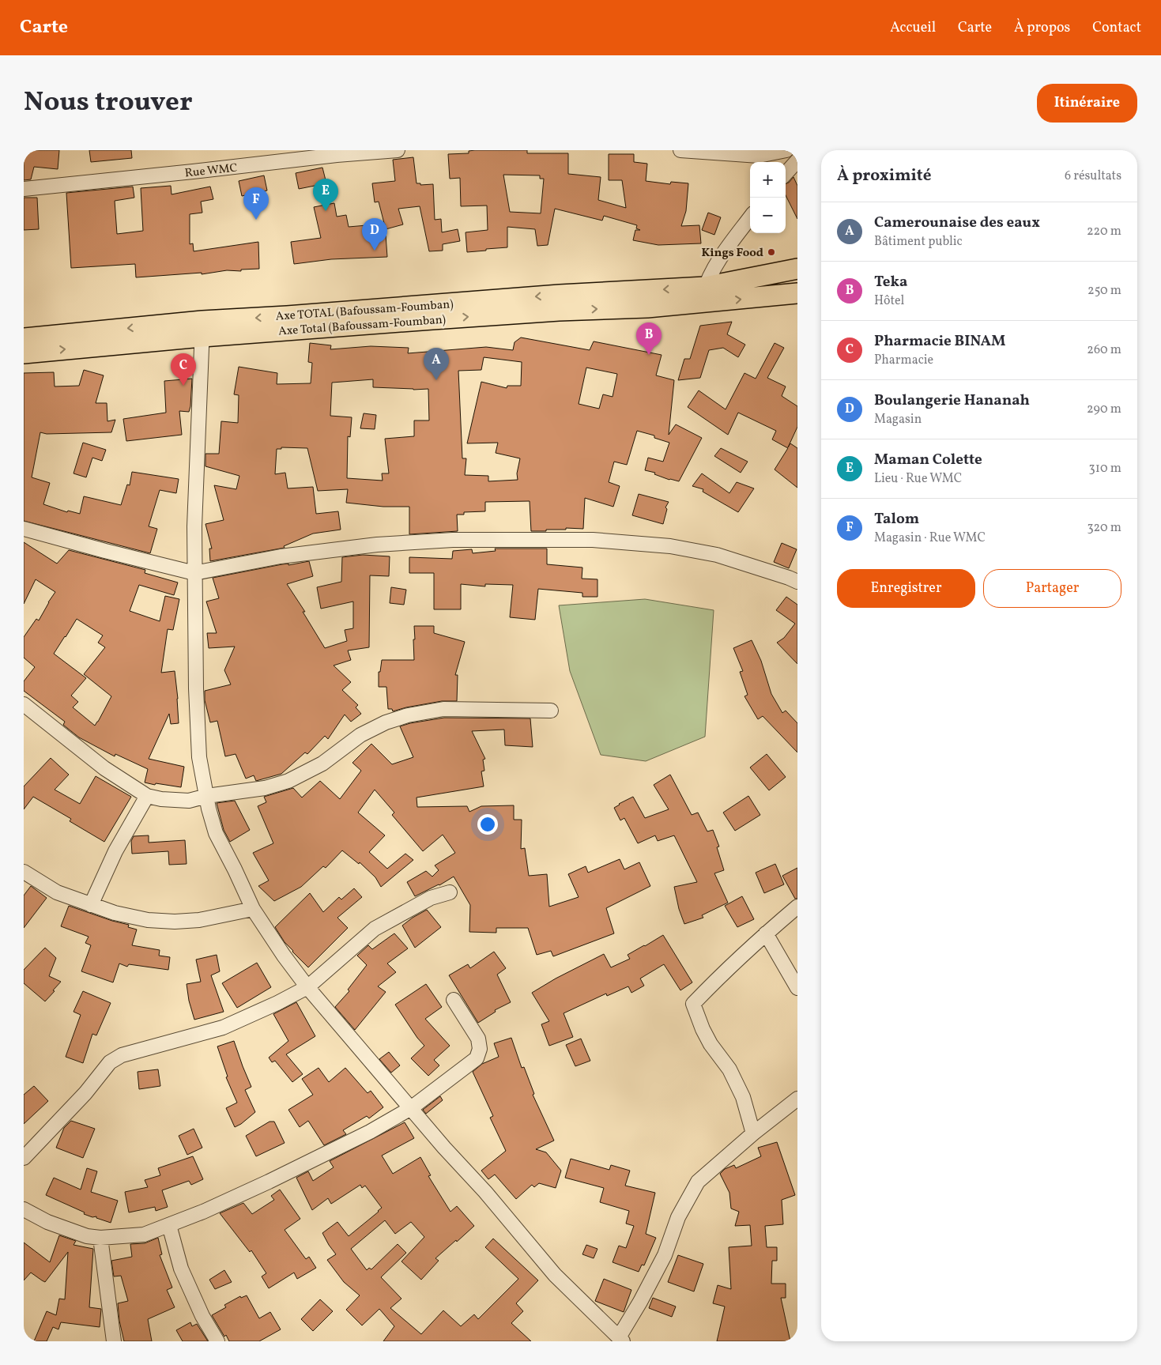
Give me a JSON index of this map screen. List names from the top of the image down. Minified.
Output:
{"streets":{"highway":["Axe TOTAL (Bafoussam-Foumban)"],"street":["Rue WMC"]},"places":["Kings Food"],"page":{"header":"Carte","nav":["Accueil","Carte","À propos","Contact"],"title":"Nous trouver","buttons":["Itinéraire",["Enregistrer","Partager"]],"heading":["À proximité","6 résultats"],"map_buttons":["+","−"],"pins":["E","F","D","B","A","C"],"list":[{"mark":"A","name":"Camerounaise des eaux","note":"Bâtiment public","value":"220 m"},{"mark":"B","name":"Teka","note":"Hôtel","value":"250 m"},{"mark":"C","name":"Pharmacie BINAM","note":"Pharmacie","value":"260 m"},{"mark":"D","name":"Boulangerie Hananah","note":"Magasin","value":"290 m"},{"mark":"E","name":"Maman Colette","note":"Lieu · Rue WMC","value":"310 m"},{"mark":"F","name":"Talom","note":"Magasin · Rue WMC","value":"320 m"}]}}
